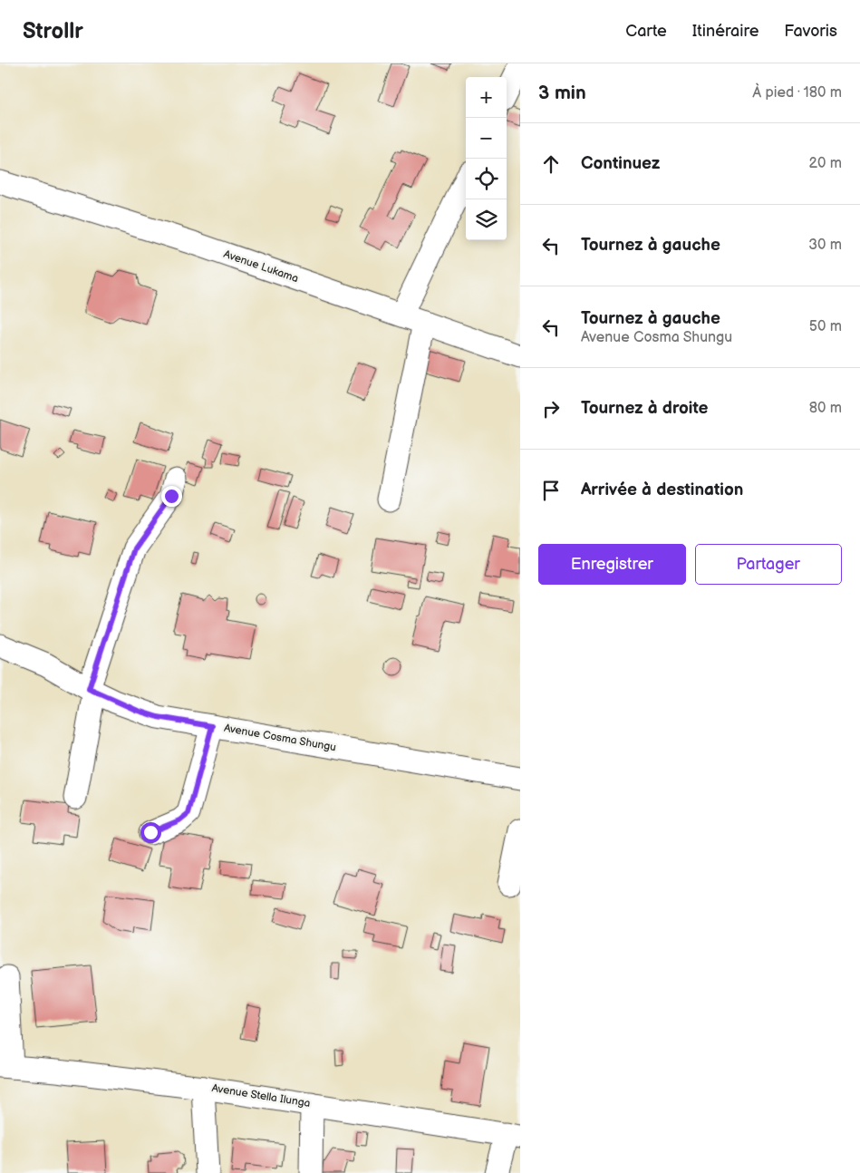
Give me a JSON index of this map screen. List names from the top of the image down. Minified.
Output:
{"streets":{"street":["Avenue Lukama","Avenue Cosma Shungu","Avenue Stella Ilunga"]},"page":{"header":"Strollr","nav":["Carte","Itinéraire","Favoris"],"heading":["3 min","À pied · 180 m"],"map_buttons":["+","−"],"list":[["Continuez","20 m"],["Tournez à gauche","30 m"],["Tournez à gauche","Avenue Cosma Shungu","50 m"],["Tournez à droite","80 m"],"Arrivée à destination"],"buttons":["Enregistrer","Partager"]}}
